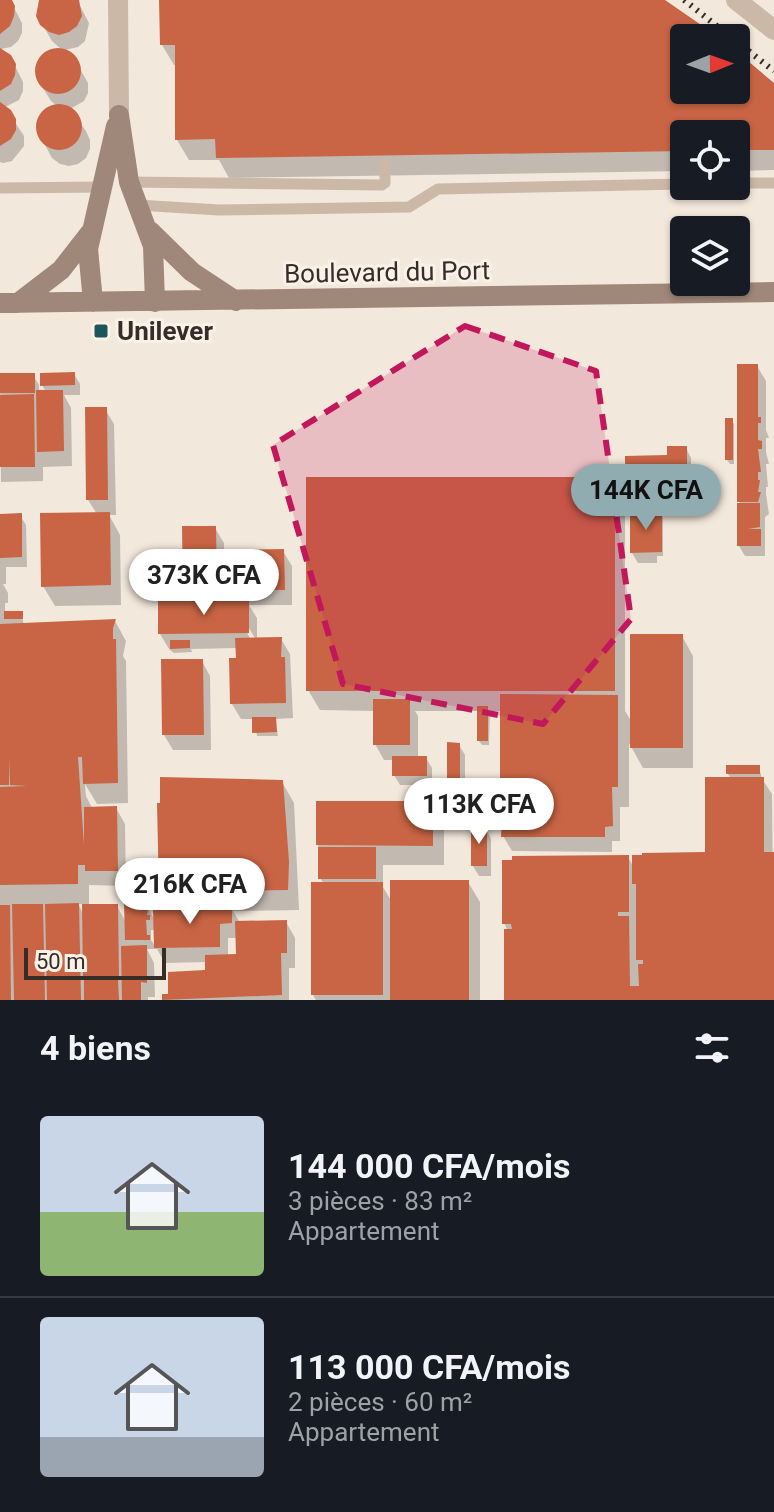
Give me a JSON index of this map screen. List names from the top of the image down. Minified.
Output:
{"streets":{"main road":["Boulevard du Port"]},"places":{"transit":["Unilever"]},"scale_bar":"50 m","north":"right","page":{"price":["144K CFA","373K CFA","113K CFA","216K CFA"],"scale":"50 m","heading":"4 biens","list":[{"name":"144 000 CFA/mois","note":"3 pièces · 83 m² · Appartement"},{"name":"113 000 CFA/mois","note":"2 pièces · 60 m² · Appartement"}]}}
